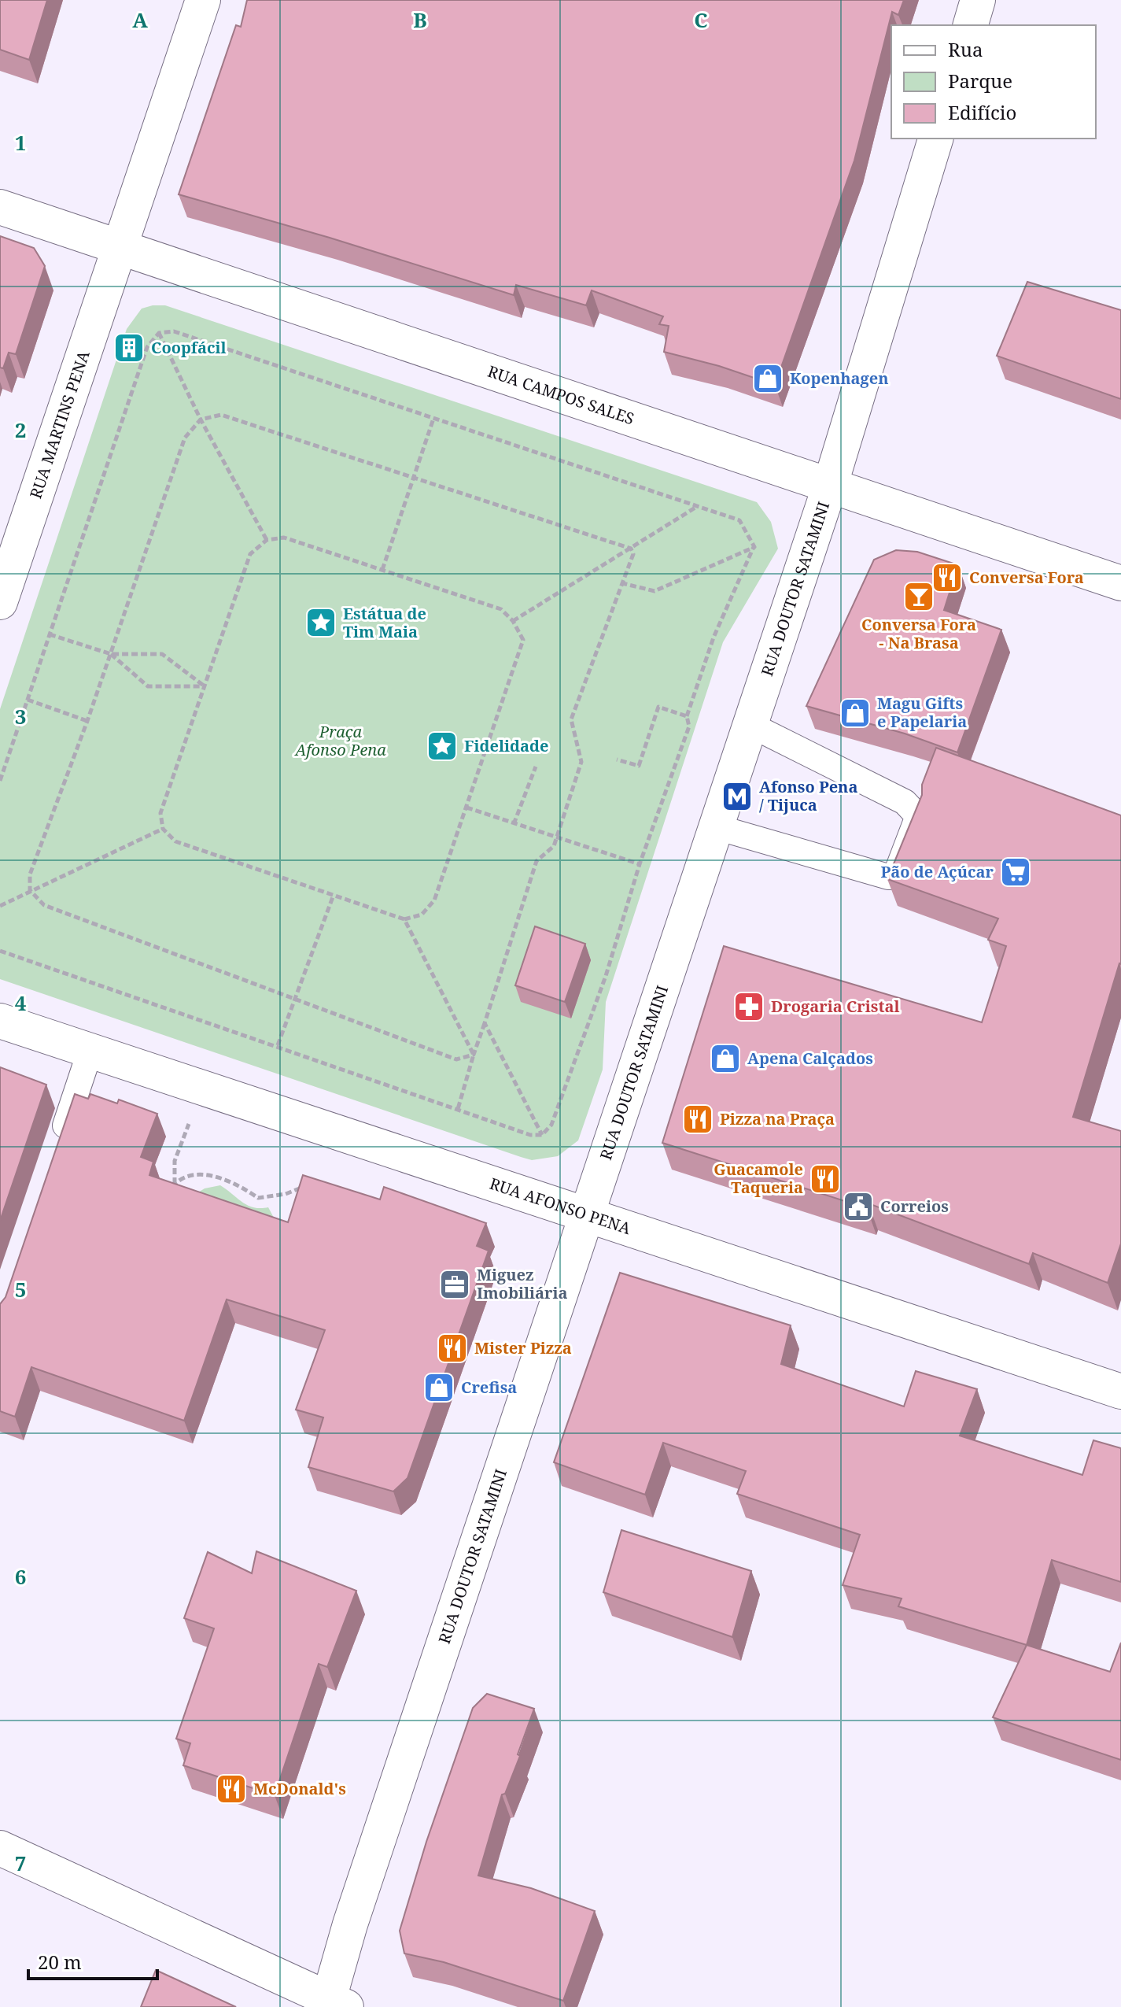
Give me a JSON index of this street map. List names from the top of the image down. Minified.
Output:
{"streets":{"street":["RUA CAMPOS SALES","RUA MARTINS PENA","RUA DOUTOR SATAMINI","RUA AFONSO PENA"]},"crossings":[["RUA CAMPOS SALES","RUA MARTINS PENA"],["RUA CAMPOS SALES","RUA DOUTOR SATAMINI"],["RUA DOUTOR SATAMINI","RUA AFONSO PENA"]],"parks":["Praça Afonso Pena"],"places":{"building":["Coopfácil"],"shop":["Kopenhagen","Magu Gifts e Papelaria","Apena Calçados","Crefisa"],"restaurant":["Conversa Fora","Pizza na Praça","Guacamole Taqueria","Mister Pizza","McDonald's"],"bar":["Conversa Fora - Na Brasa"],"place":["Estátua de Tim Maia","Fidelidade"],"metro station":["Afonso Pena / Tijuca"],"supermarket":["Pão de Açúcar"],"pharmacy":["Drogaria Cristal"],"public building":["Correios"],"office":["Miguez Imobiliária"]},"legend":["Rua","Parque","Edifício"],"scale_bar":"20 m","grid":{"columns":["A","B","C"],"rows":["1","2","3","4","5","6","7"]}}
